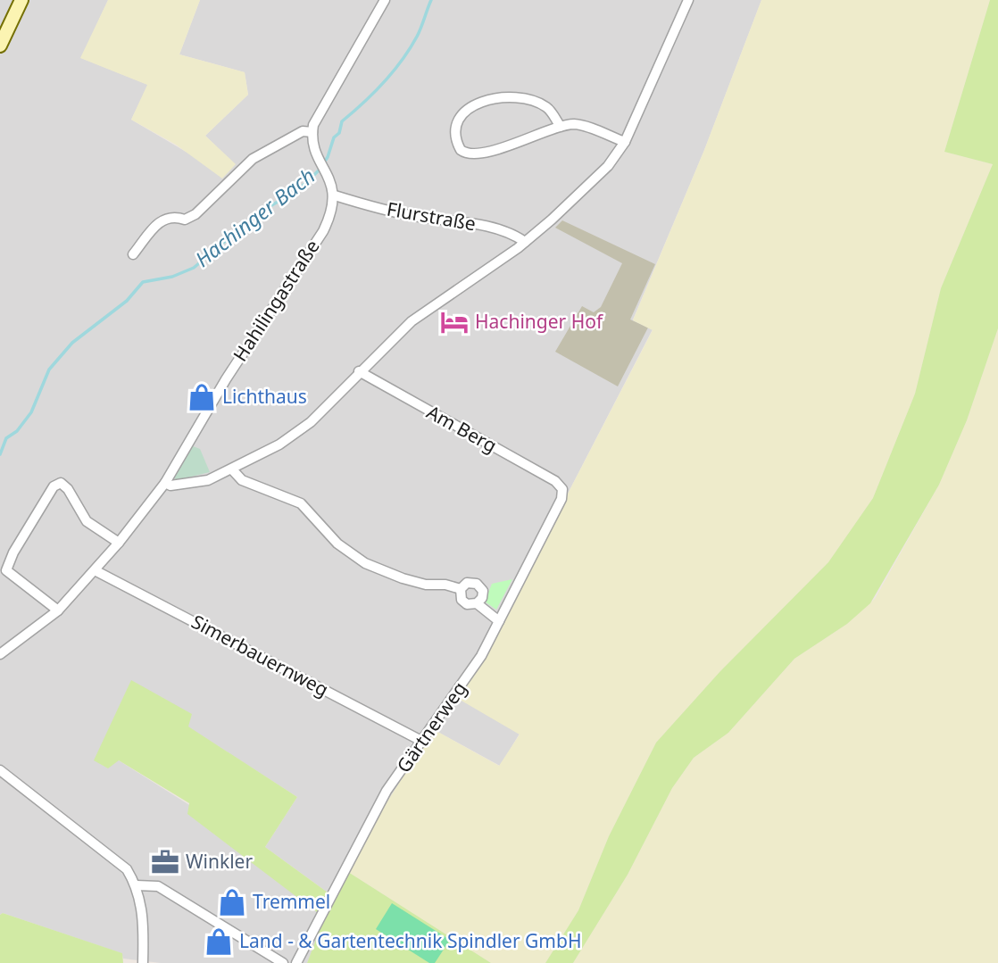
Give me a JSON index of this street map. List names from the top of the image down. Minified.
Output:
{"streets":{"street":["Flurstraße","Hahilingastraße","Am Berg","Simerbauernweg","Gärtnerweg"]},"crossings":[["Flurstraße","Hahilingastraße"],["Hahilingastraße","Simerbauernweg"],["Am Berg","Gärtnerweg"],["Simerbauernweg","Gärtnerweg"]],"water":["Hachinger Bach"],"places":{"hotel":["Hachinger Hof"],"shop":["Lichthaus","Tremmel","Land - & Gartentechnik Spindler GmbH"],"office":["Winkler"]}}
